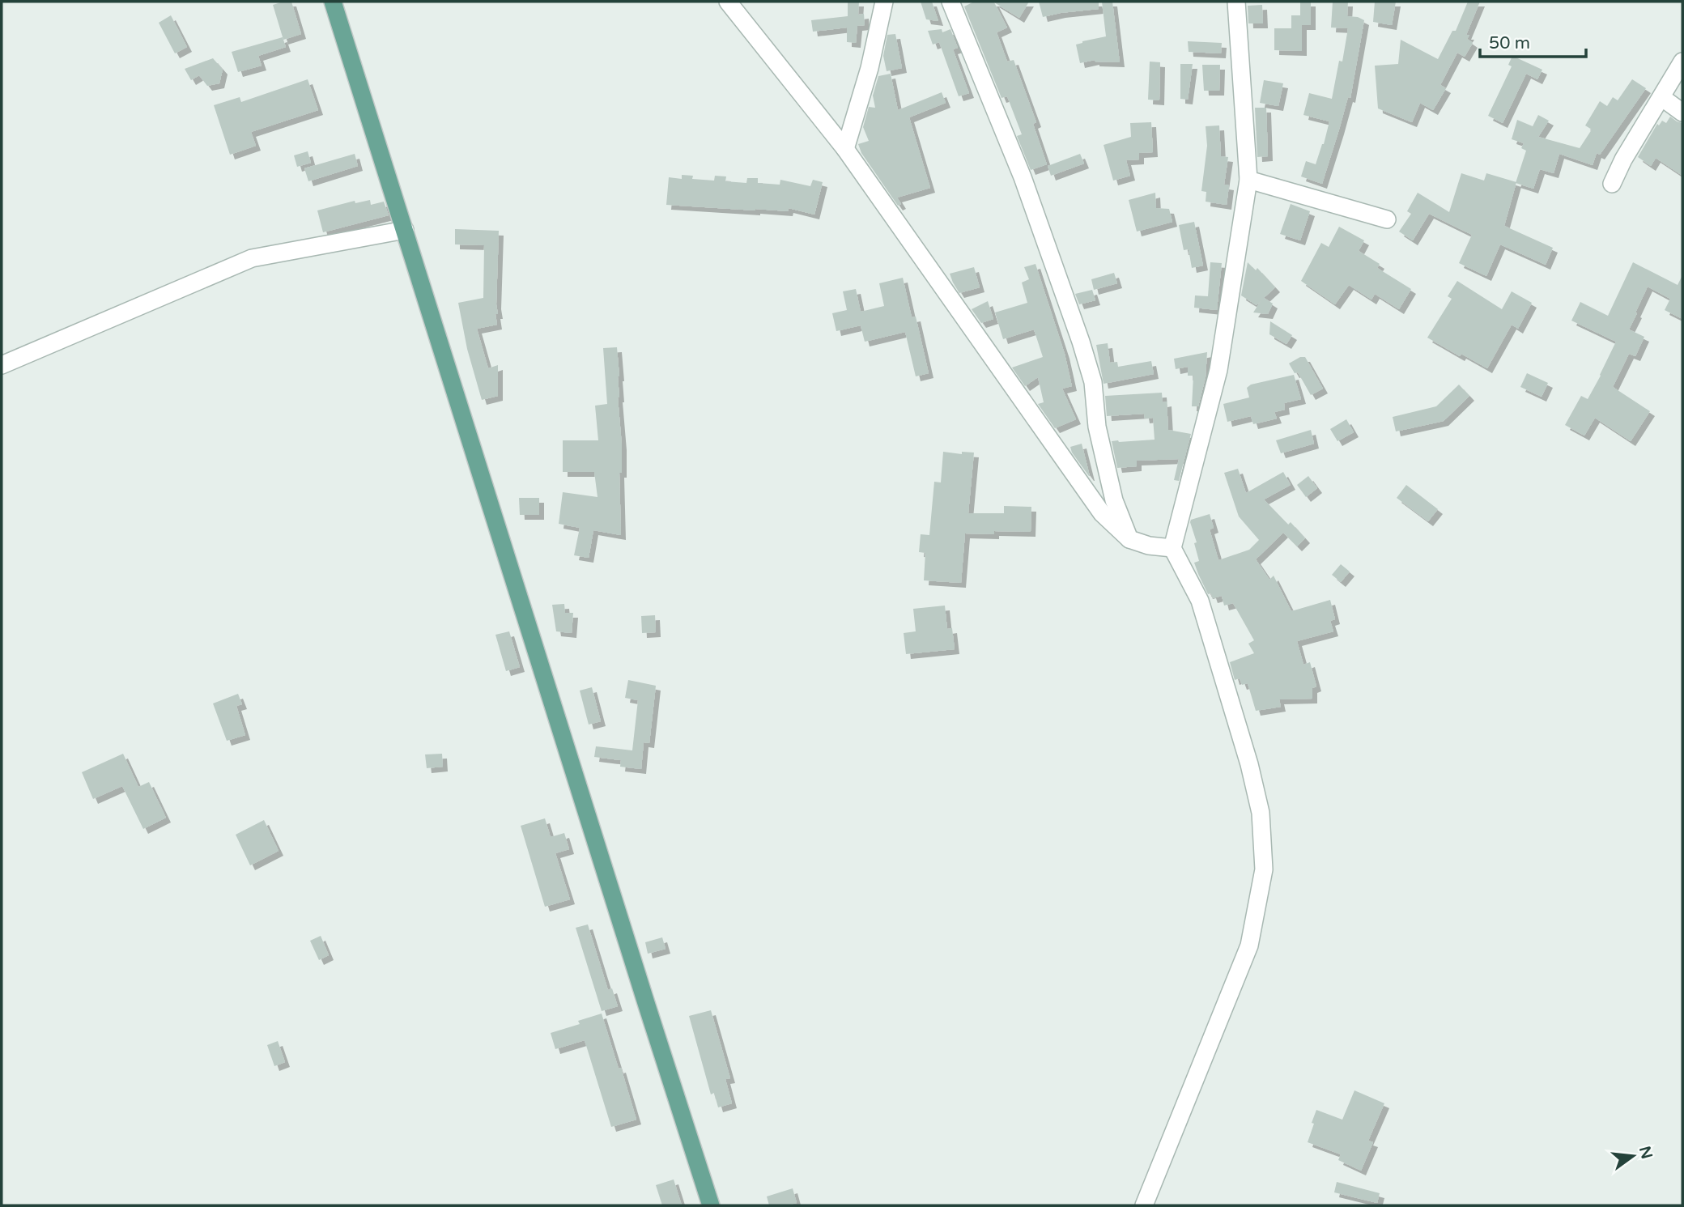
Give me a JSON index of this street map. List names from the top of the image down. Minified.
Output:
{"scale_bar":"50 m","north":"right"}
